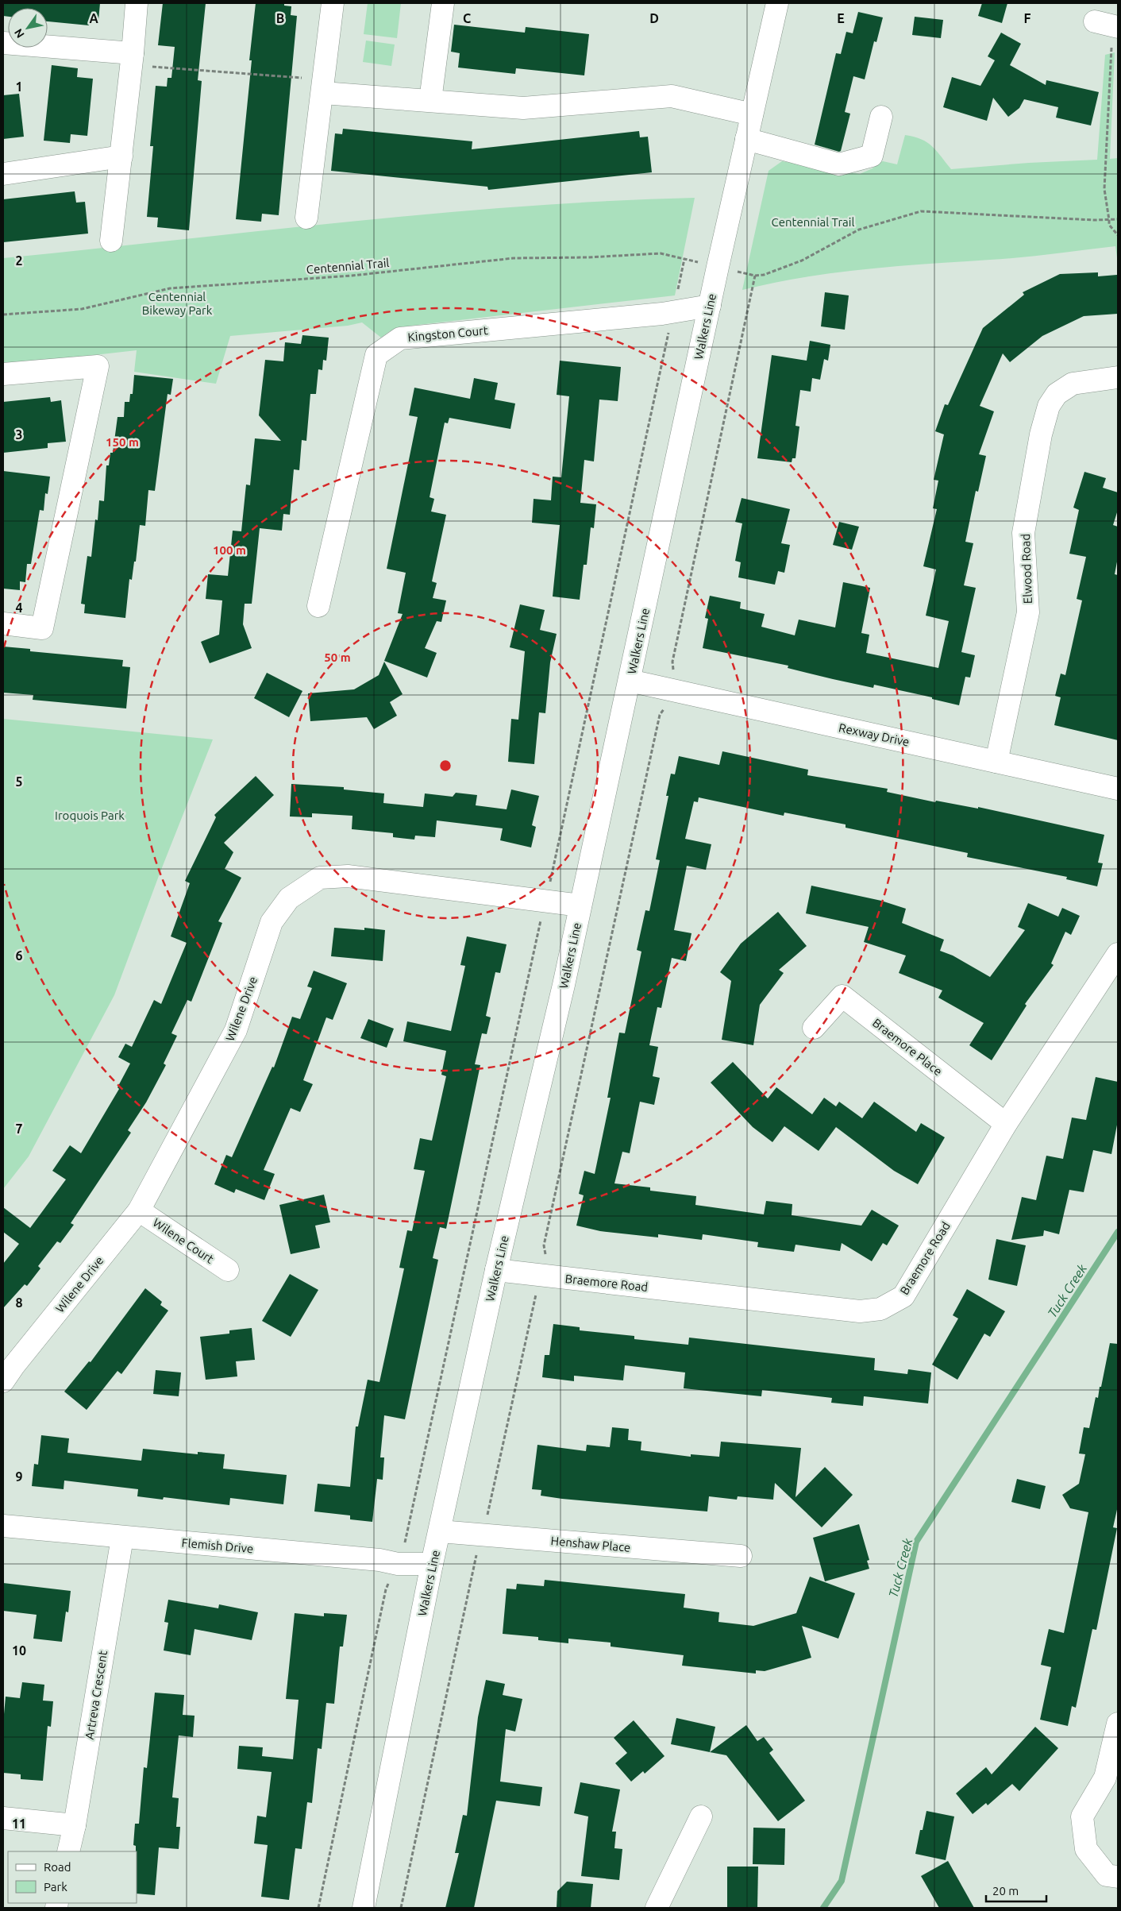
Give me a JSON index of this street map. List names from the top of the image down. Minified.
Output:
{"streets":{"street":["Walkers Line","Kingston Court","Elwood Road","Rexway Drive","Wilene Drive","Braemore Place","Wilene Court","Braemore Road","Henshaw Place","Flemish Drive","Artreva Crescent"],"path":["Centennial Trail"]},"crossings":[["Walkers Line","Kingston Court"],["Walkers Line","Rexway Drive"],["Walkers Line","Wilene Drive"],["Walkers Line","Braemore Road"],["Walkers Line","Henshaw Place"],["Walkers Line","Flemish Drive"],["Elwood Road","Rexway Drive"],["Wilene Drive","Wilene Court"],["Braemore Place","Braemore Road"],["Flemish Drive","Artreva Crescent"]],"water":["Tuck Creek"],"parks":["Centennial Trail","Centennial Bikeway Park","Iroquois Park"],"legend":["Road","Park"],"scale_bar":"20 m","north":"bottom left","grid":{"columns":["A","B","C","D","E","F"],"rows":["1","2","3","4","5","6","7","8","9","10","11"]},"rings":["150 m","100 m","50 m"]}
